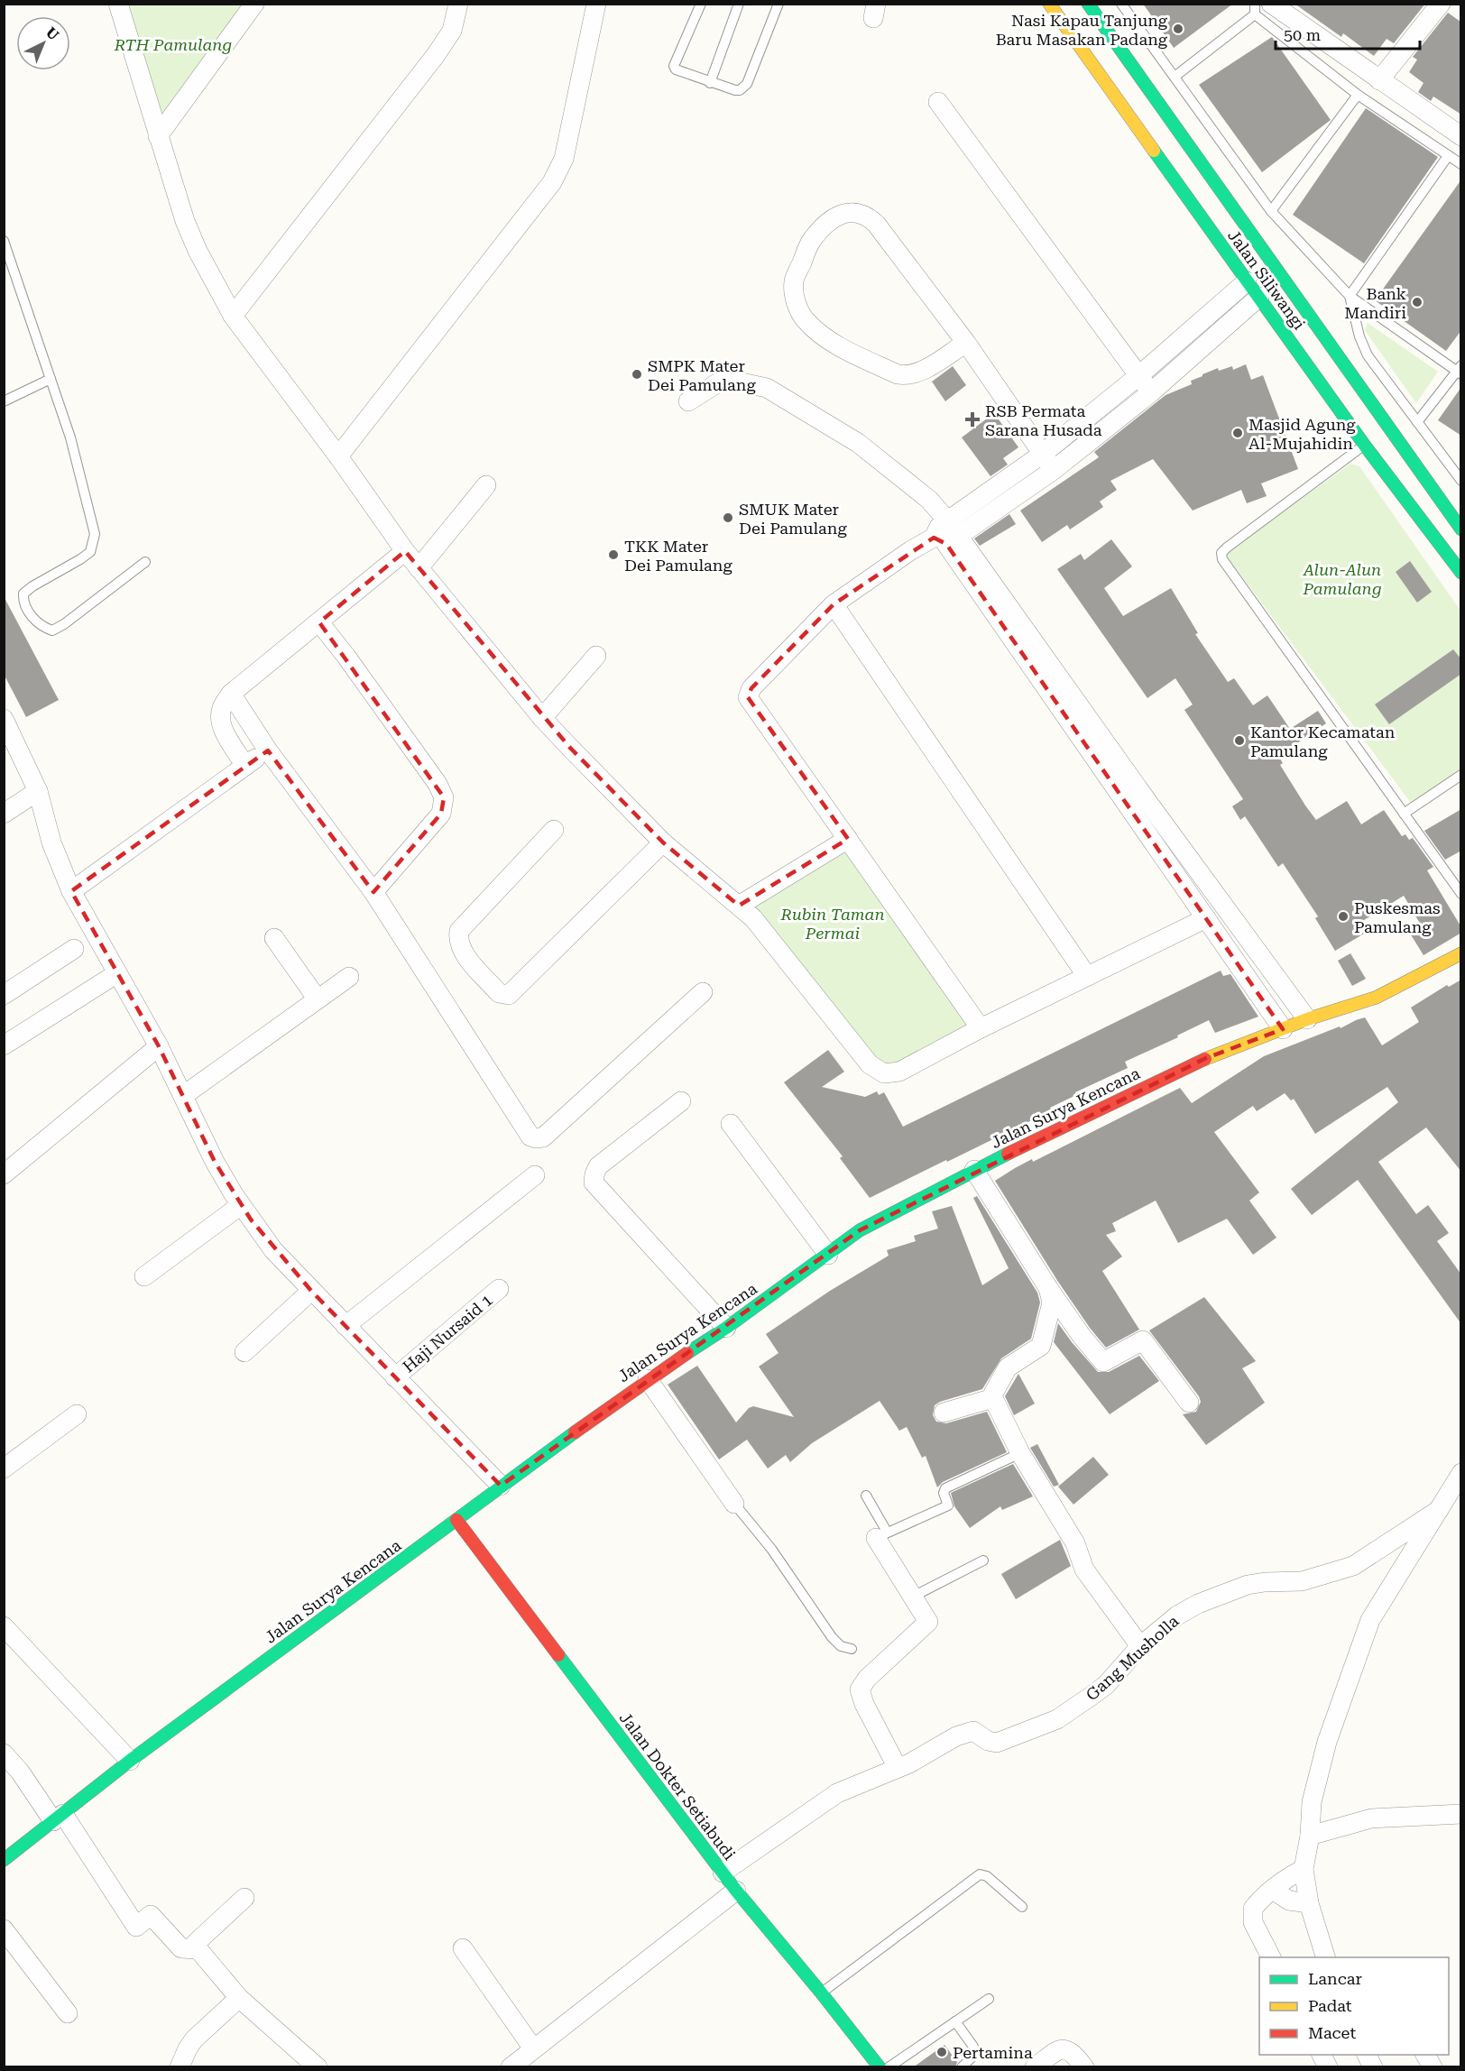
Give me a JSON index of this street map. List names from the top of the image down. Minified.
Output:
{"streets":{"main road":["Jalan Siliwangi","Jalan Surya Kencana","Jalan Dokter Setiabudi"],"street":["Haji Nursaid 1","Gang Musholla"]},"crossings":[["Jalan Surya Kencana","Jalan Dokter Setiabudi"],["Gang Musholla","Jalan Dokter Setiabudi"]],"parks":["RTH Pamulang","Alun-Alun Pamulang","Rubin Taman Permai"],"places":{"other":["Nasi Kapau Tanjung Baru Masakan Padang","Bank Mandiri","SMPK Mater Dei Pamulang","Masjid Agung Al-Mujahidin","SMUK Mater Dei Pamulang","TKK Mater Dei Pamulang","Kantor Kecamatan Pamulang","Puskesmas Pamulang","Pertamina"],"health":["RSB Permata Sarana Husada"]},"legend":["Lancar","Padat","Macet"],"scale_bar":"50 m","north":"top right"}
